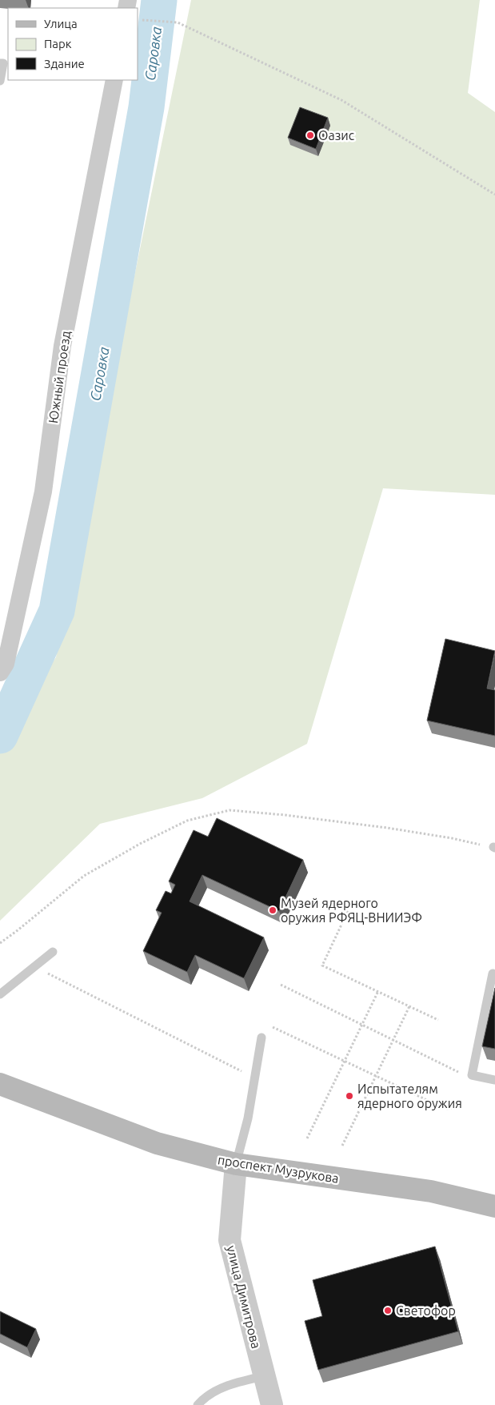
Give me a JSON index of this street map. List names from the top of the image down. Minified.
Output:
{"streets":{"main road":["проспект Музрукова"],"street":["Южный проезд","улица Димитрова"]},"crossings":[["проспект Музрукова","улица Димитрова"]],"water":["Саровка"],"places":["Оазис","Музей ядерного оружия РФЯЦ-ВНИИЭФ","Испытателям ядерного оружия","Светофор"],"legend":["Улица","Парк","Здание"]}
